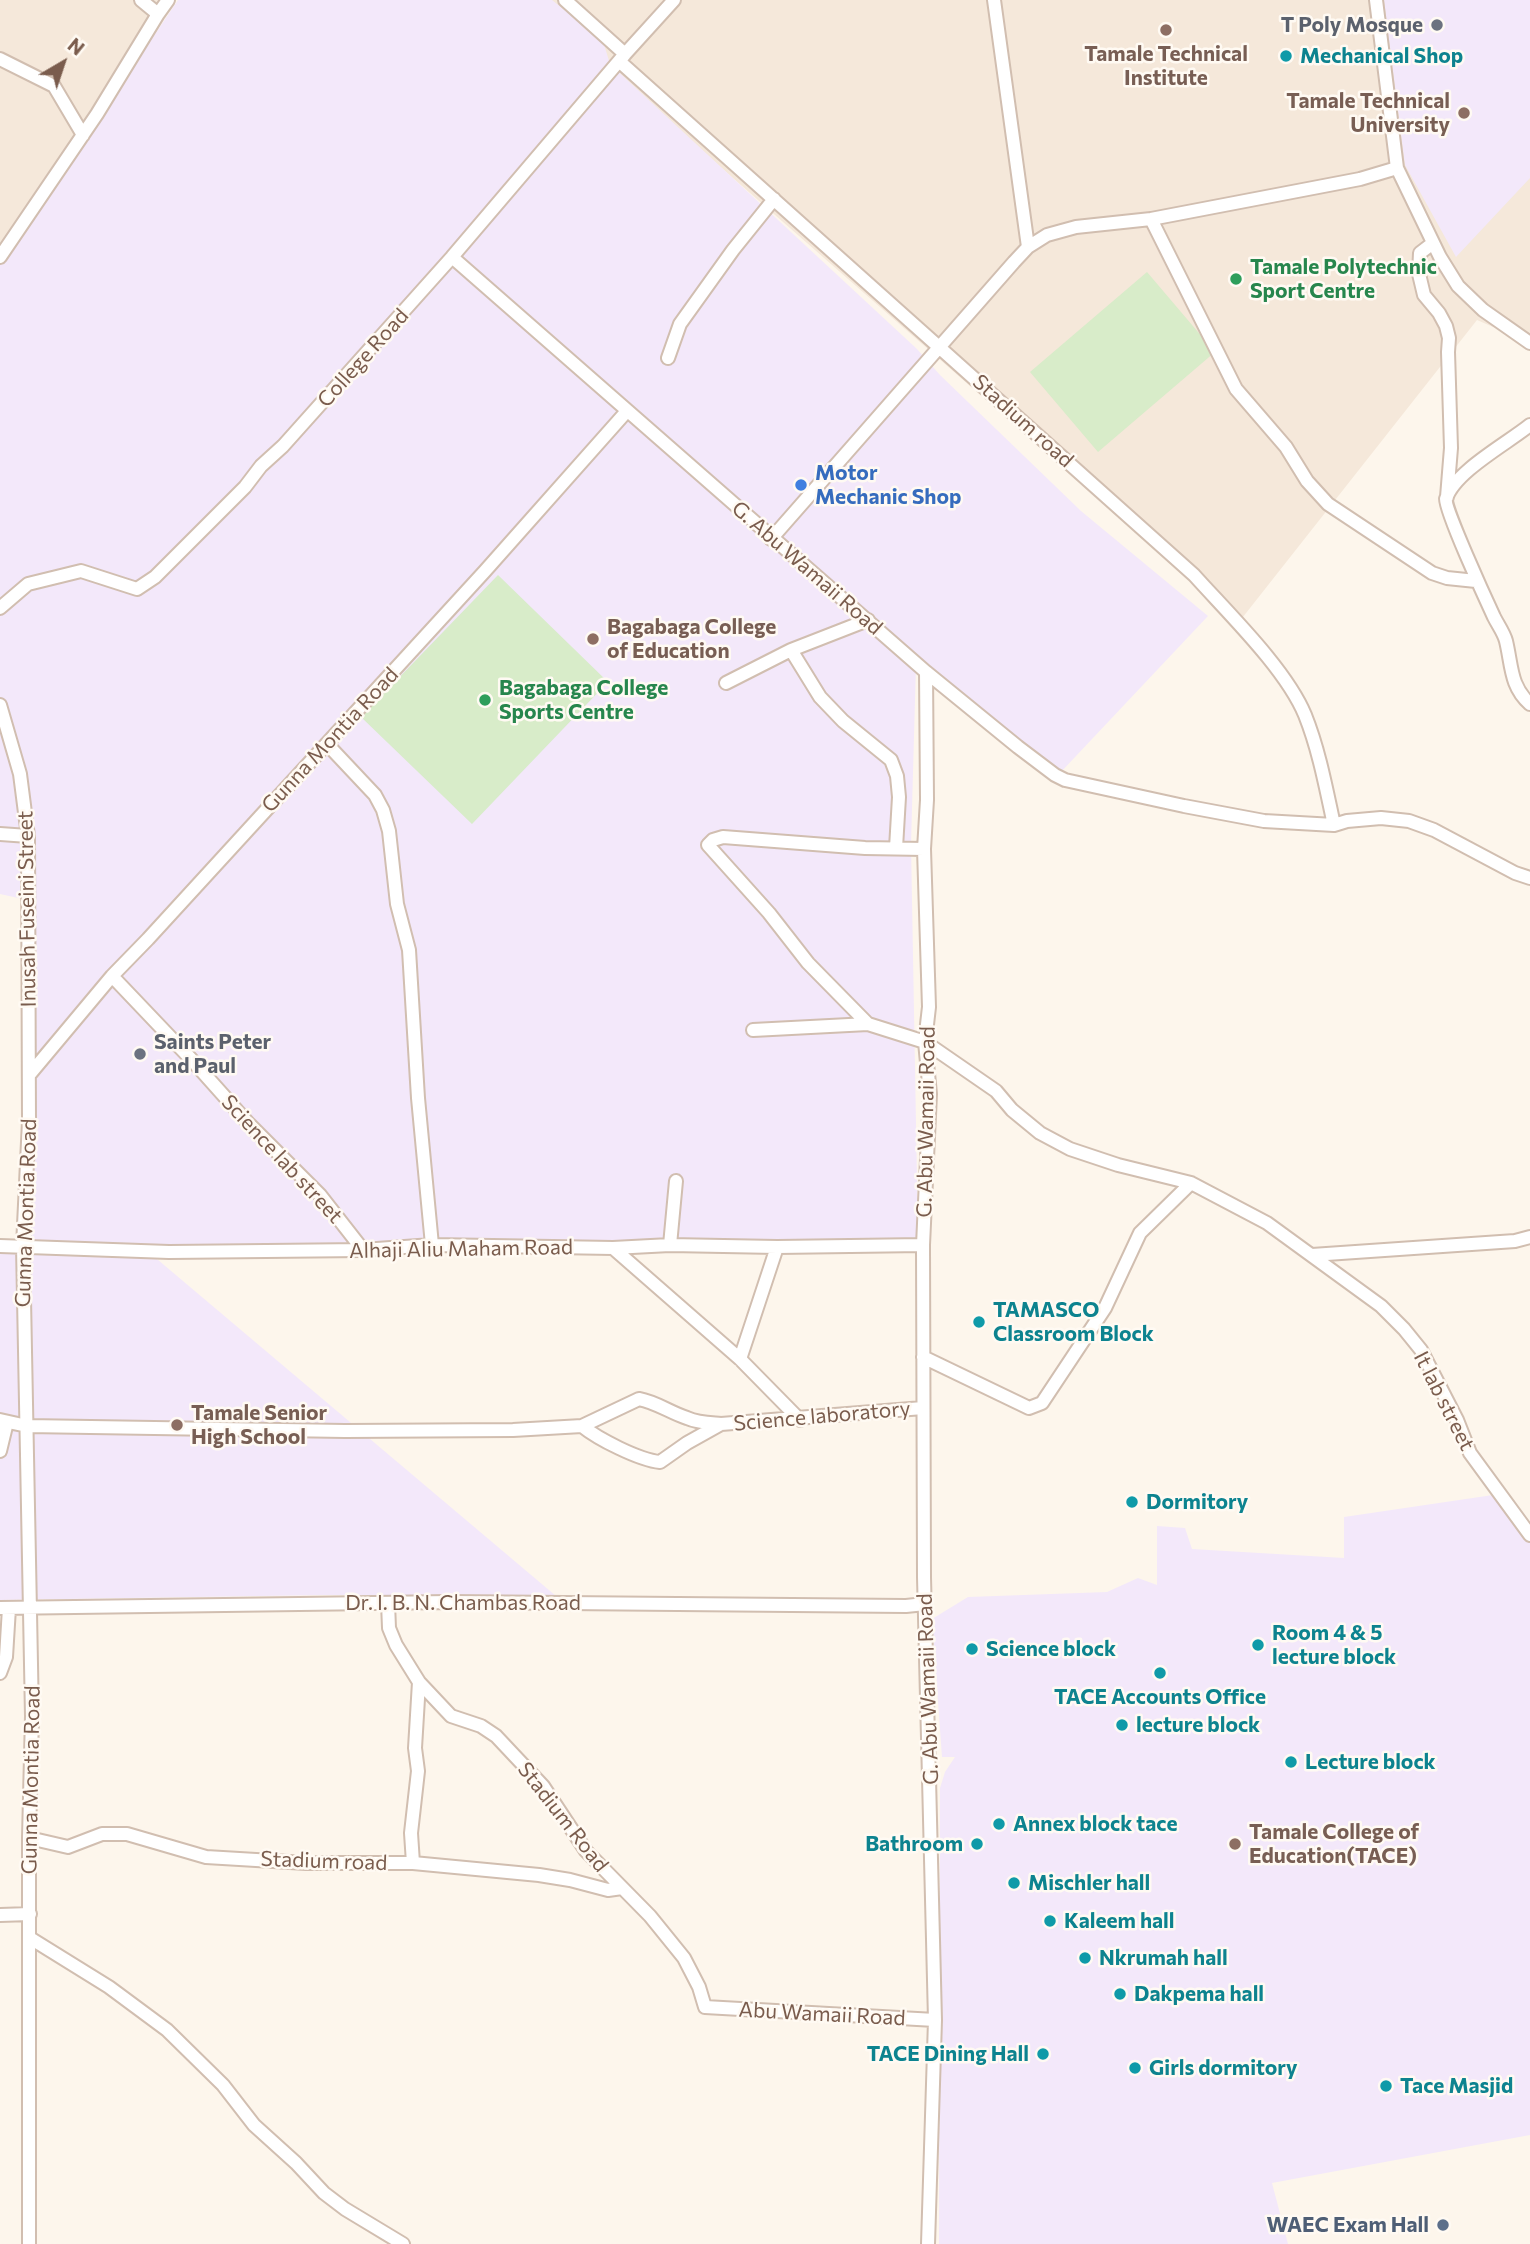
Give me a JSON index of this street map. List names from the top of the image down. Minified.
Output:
{"streets":{"street":["College Road","Stadium road","G. Abu Wamaii Road","Gunna Montia Road","Inusah Fuseini Street","Science lab street","Alhaji Aliu Maham Road","It lab street","Science laboratory","Dr. I. B. N. Chambas Road","Stadium Road","Abu Wamaii Road"]},"crossings":[["College Road","Stadium road"],["College Road","G. Abu Wamaii Road"],["Stadium road","Gunna Montia Road"],["Stadium road","Stadium Road"],["G. Abu Wamaii Road","Gunna Montia Road"],["G. Abu Wamaii Road","Alhaji Aliu Maham Road"],["G. Abu Wamaii Road","It lab street"],["G. Abu Wamaii Road","Science laboratory"],["G. Abu Wamaii Road","Dr. I. B. N. Chambas Road"],["G. Abu Wamaii Road","Abu Wamaii Road"],["Gunna Montia Road","Inusah Fuseini Street"],["Gunna Montia Road","Science lab street"],["Gunna Montia Road","Alhaji Aliu Maham Road"],["Gunna Montia Road","Dr. I. B. N. Chambas Road"],["Science lab street","Alhaji Aliu Maham Road"],["Dr. I. B. N. Chambas Road","Stadium Road"],["Stadium Road","Abu Wamaii Road"]],"places":["T Poly Mosque","Tamale Technical Institute","Mechanical Shop","Tamale Technical University","Tamale Polytechnic Sport Centre","Motor Mechanic Shop","Bagabaga College of Education","Bagabaga College Sports Centre","Saints Peter and Paul","TAMASCO Classroom Block","Tamale Senior High School","Dormitory","Room 4 & 5 lecture block","Science block","TACE Accounts Office","lecture block","Lecture block","Annex block tace","Bathroom","Tamale College of Education(TACE)","Mischler hall","Kaleem hall","Nkrumah hall","Dakpema hall","TACE Dining Hall","Girls dormitory","Tace Masjid","WAEC Exam Hall"],"north":"top right"}
